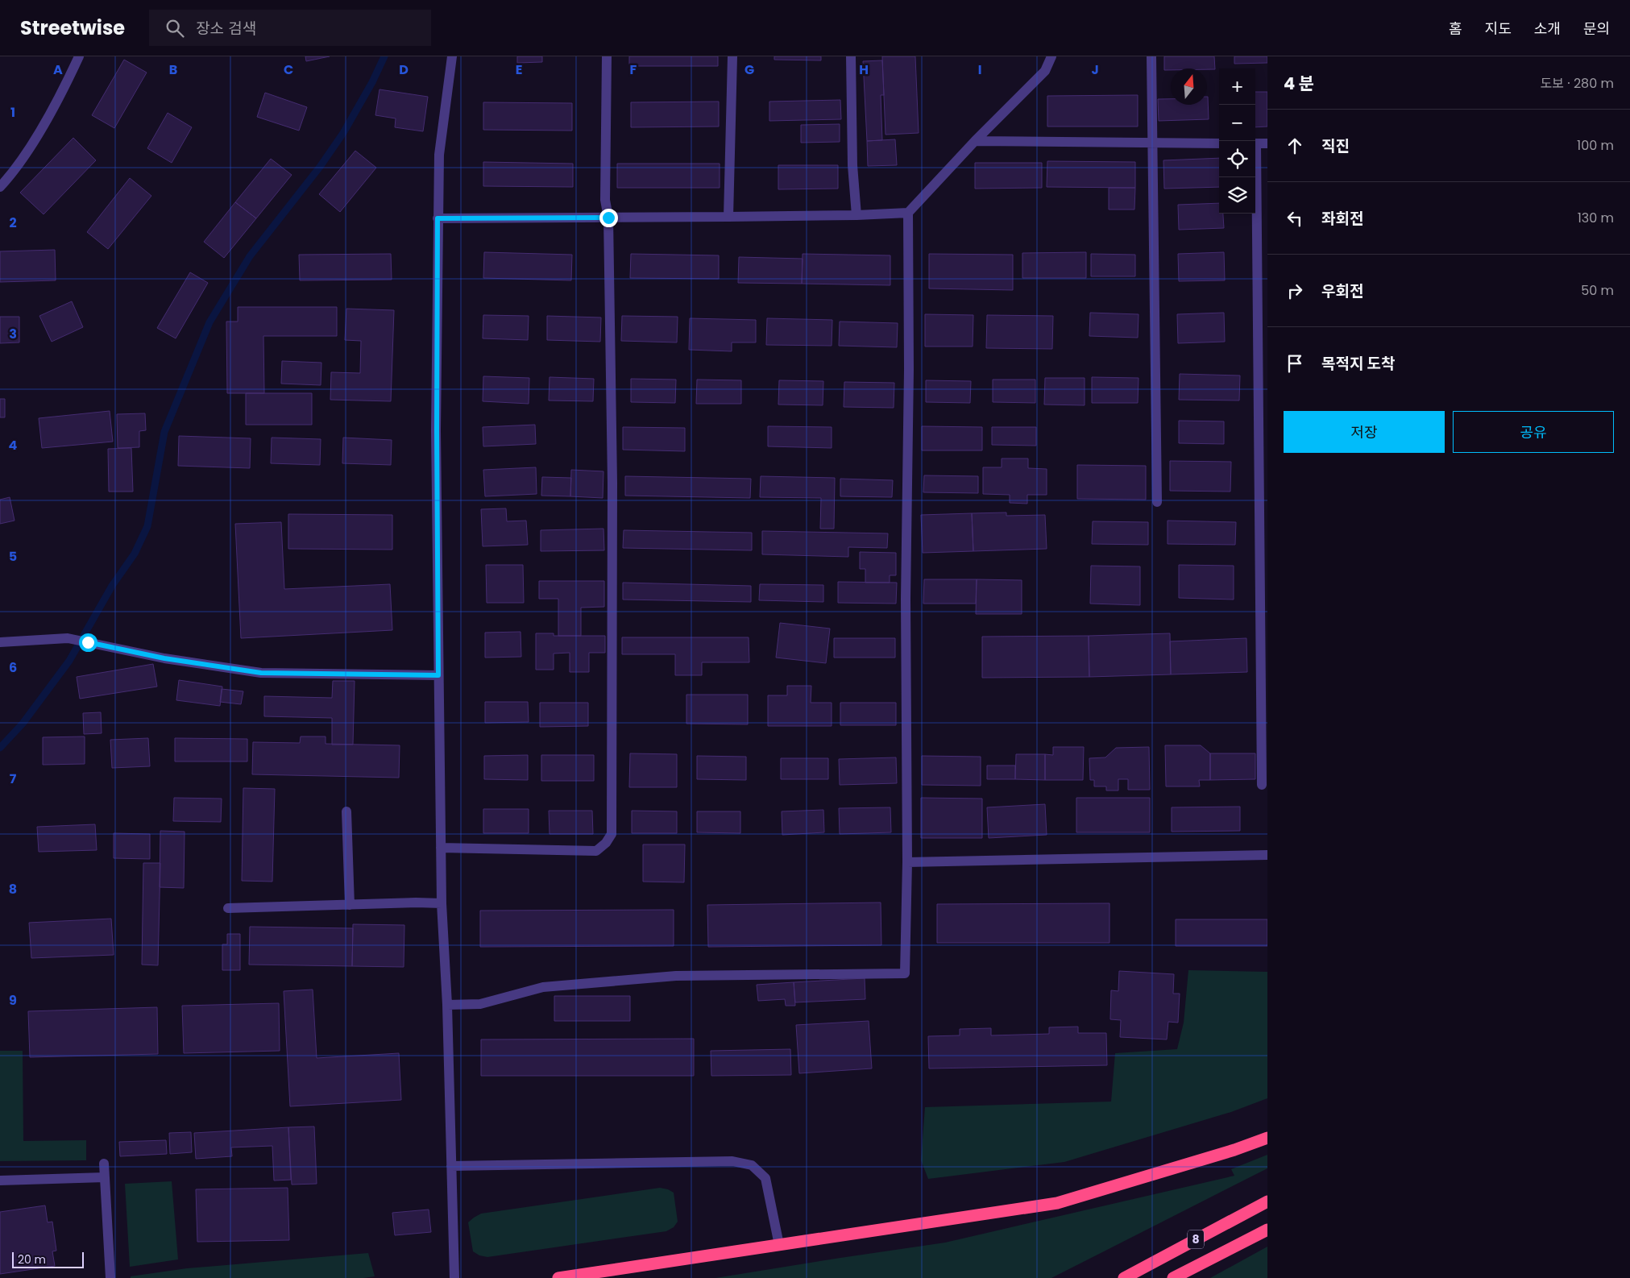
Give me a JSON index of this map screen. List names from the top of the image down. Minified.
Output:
{"streets":{"highway":["8"]},"scale_bar":"20 m","north":"top","page":{"header":"Streetwise","search":"장소 검색","nav":["홈","지도","소개","문의"],"heading":["4 분","도보 · 280 m"],"map_buttons":["+","−"],"list":[["직진","100 m"],["좌회전","130 m"],["우회전","50 m"],"목적지 도착"],"buttons":["저장","공유"],"scale":"20 m"},"grid":{"columns":["A","B","C","D","E","F","G","H","I","J"],"rows":["1","2","3","4","5","6","7","8","9"]}}
